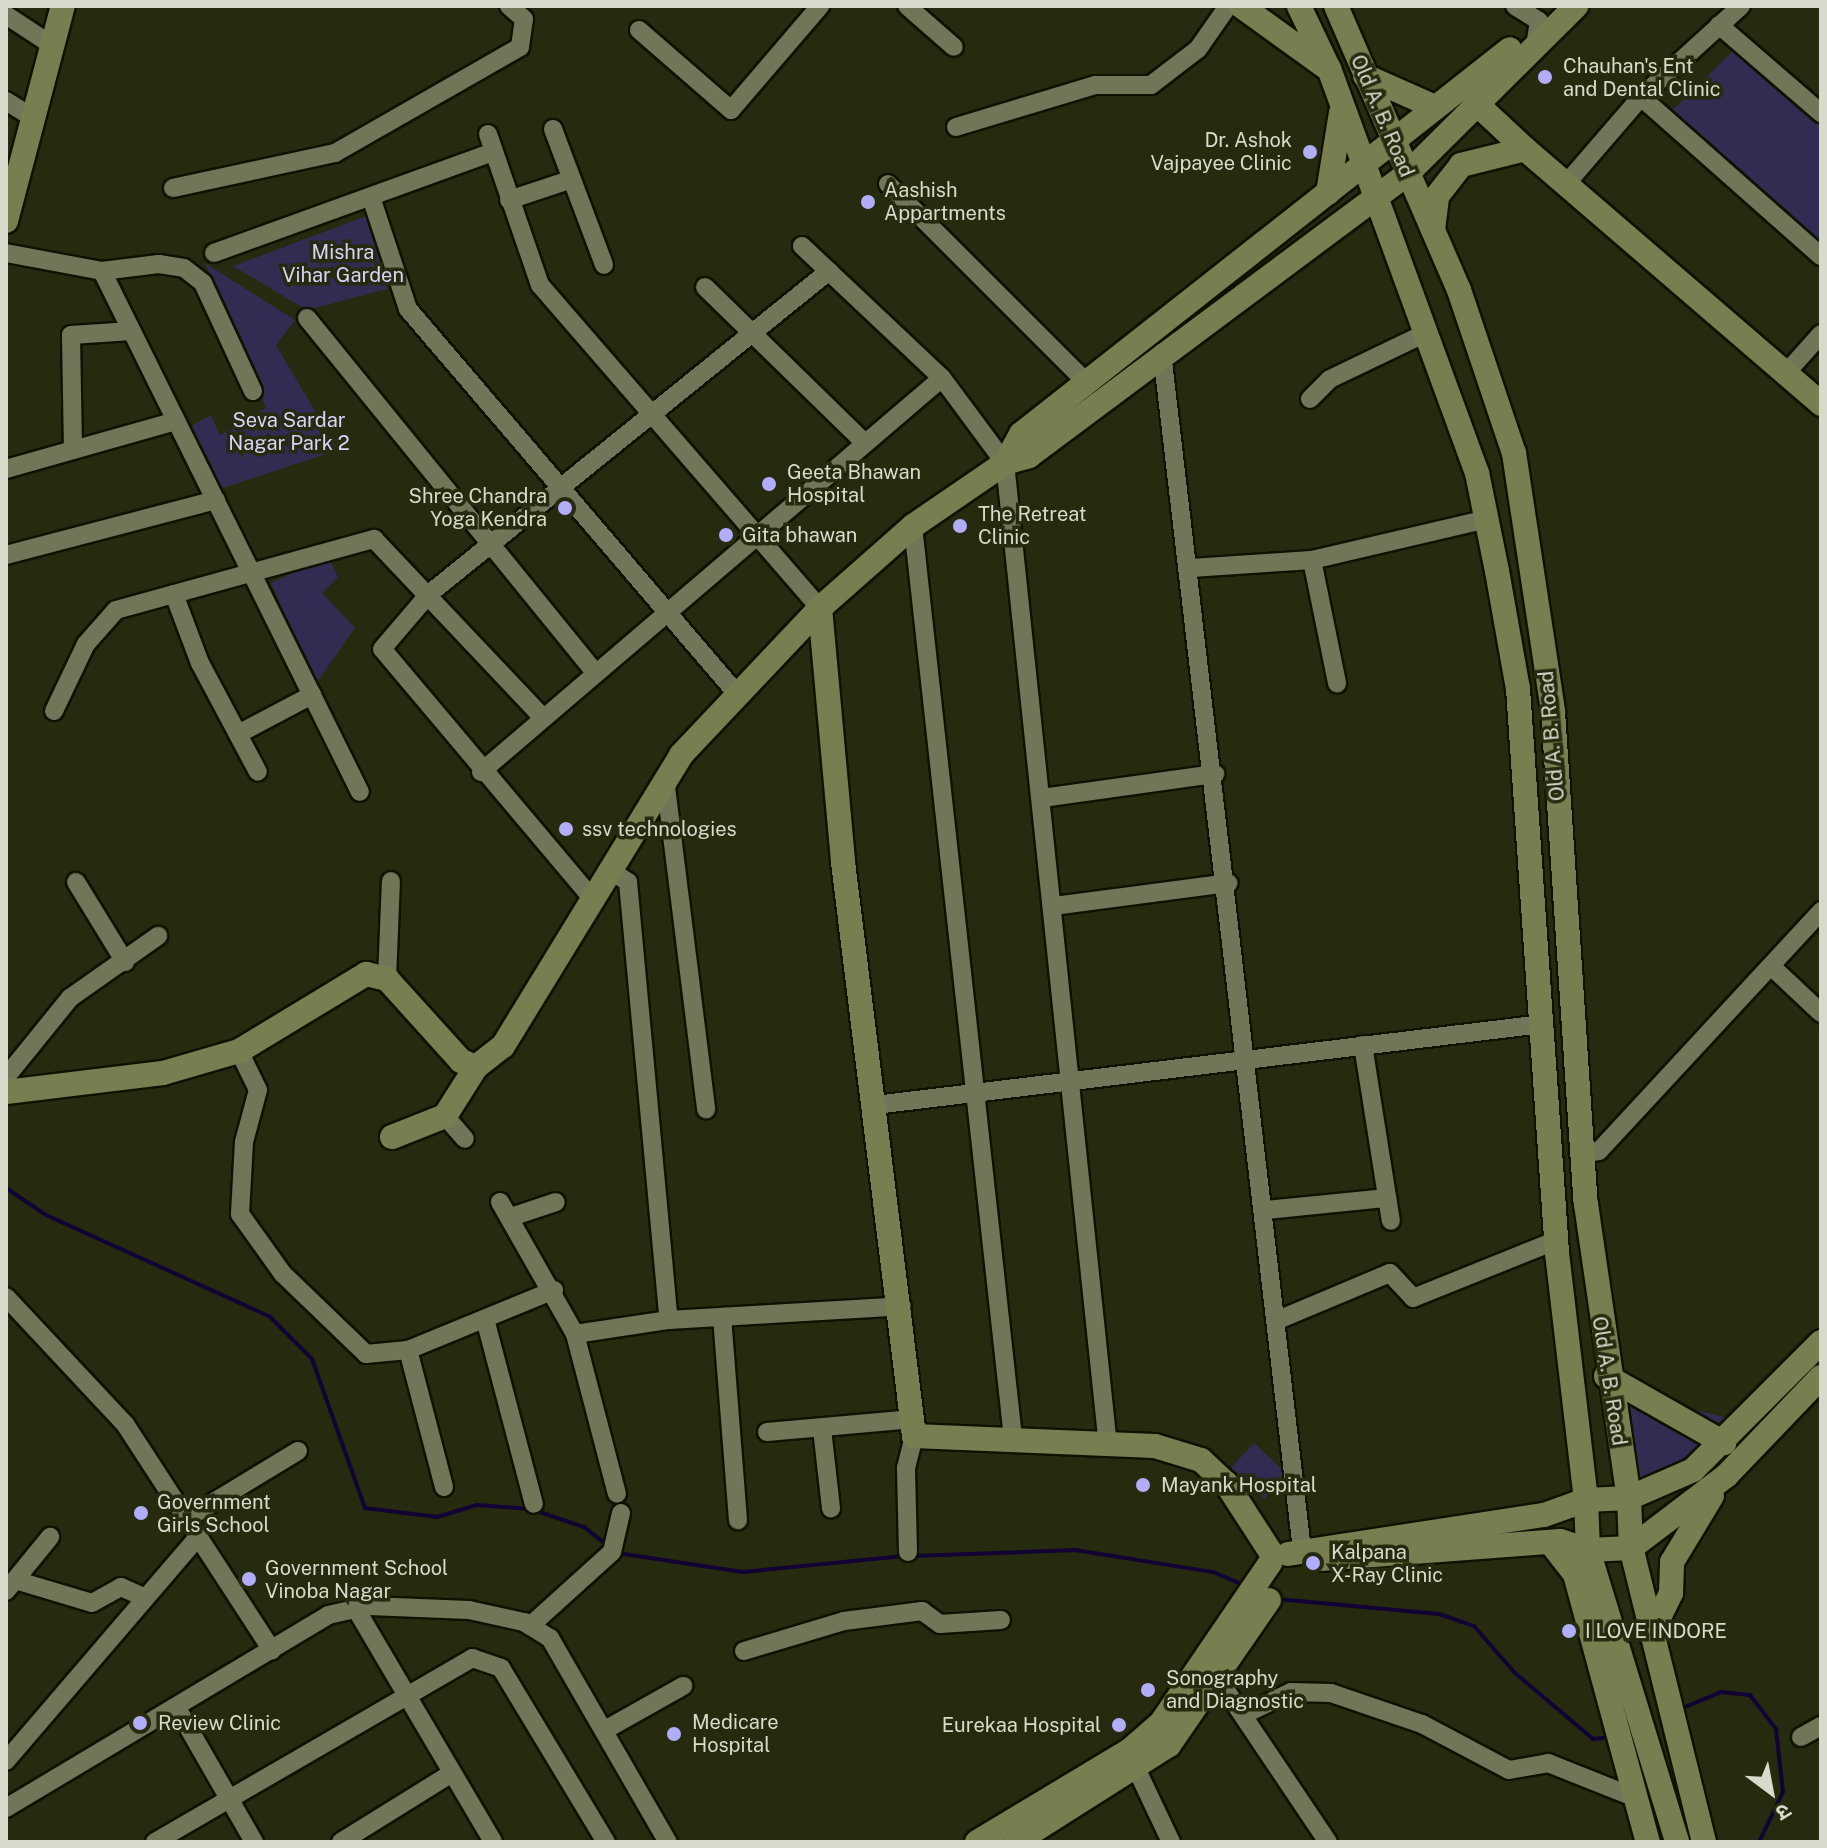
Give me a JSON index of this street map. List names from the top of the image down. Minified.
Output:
{"streets":{"main road":["Old A. B. Road"]},"parks":["Mishra Vihar Garden","Seva Sardar Nagar Park 2"],"places":["Chauhan's Ent and Dental Clinic","Dr. Ashok Vajpayee Clinic","Aashish Appartments","Geeta Bhawan Hospital","Shree Chandra Yoga Kendra","The Retreat Clinic","Gita bhawan","ssv technologies","Mayank Hospital","Government Girls School","Kalpana X-Ray Clinic","Government School Vinoba Nagar","I LOVE INDORE","Sonography and Diagnostic","Review Clinic","Eurekaa Hospital","Medicare Hospital"],"north":"bottom right"}
